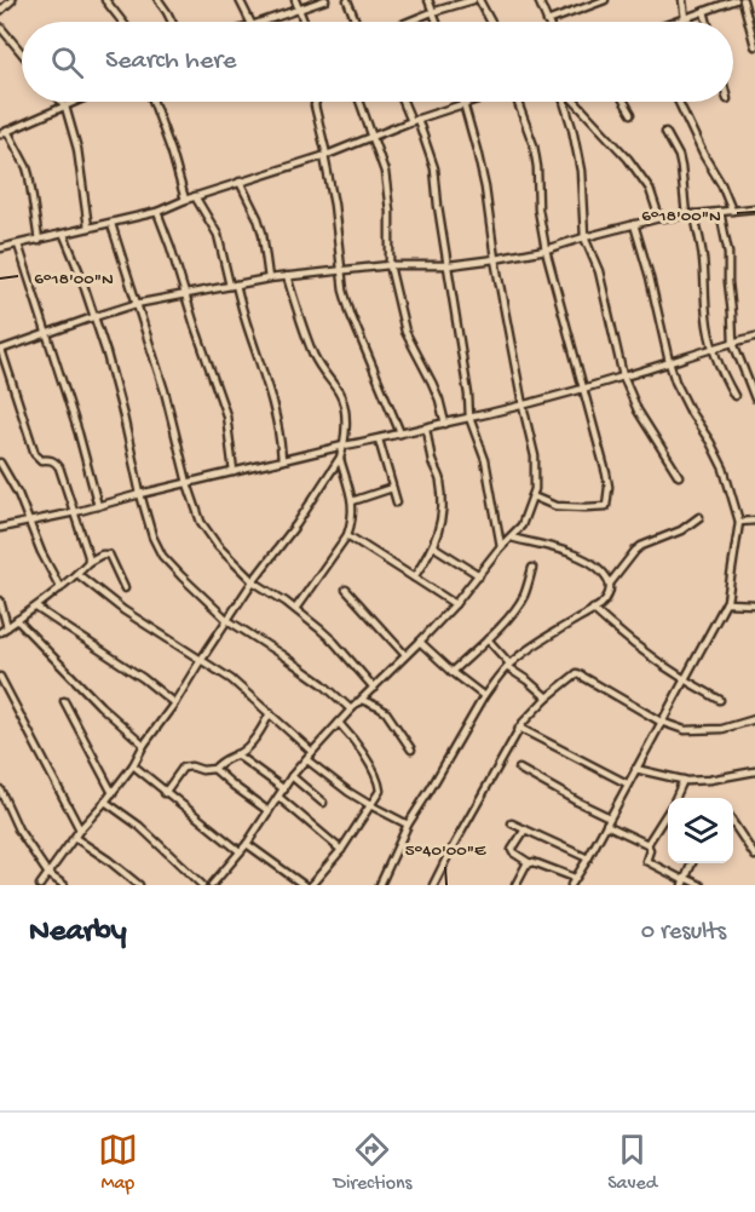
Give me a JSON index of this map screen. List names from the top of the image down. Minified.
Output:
{"page":{"search":"Search here","heading":["Nearby","0 results"],"nav":["Map","Directions","Saved"]},"coordinates":["6°18'00\"N","5°40'00\"E"]}
